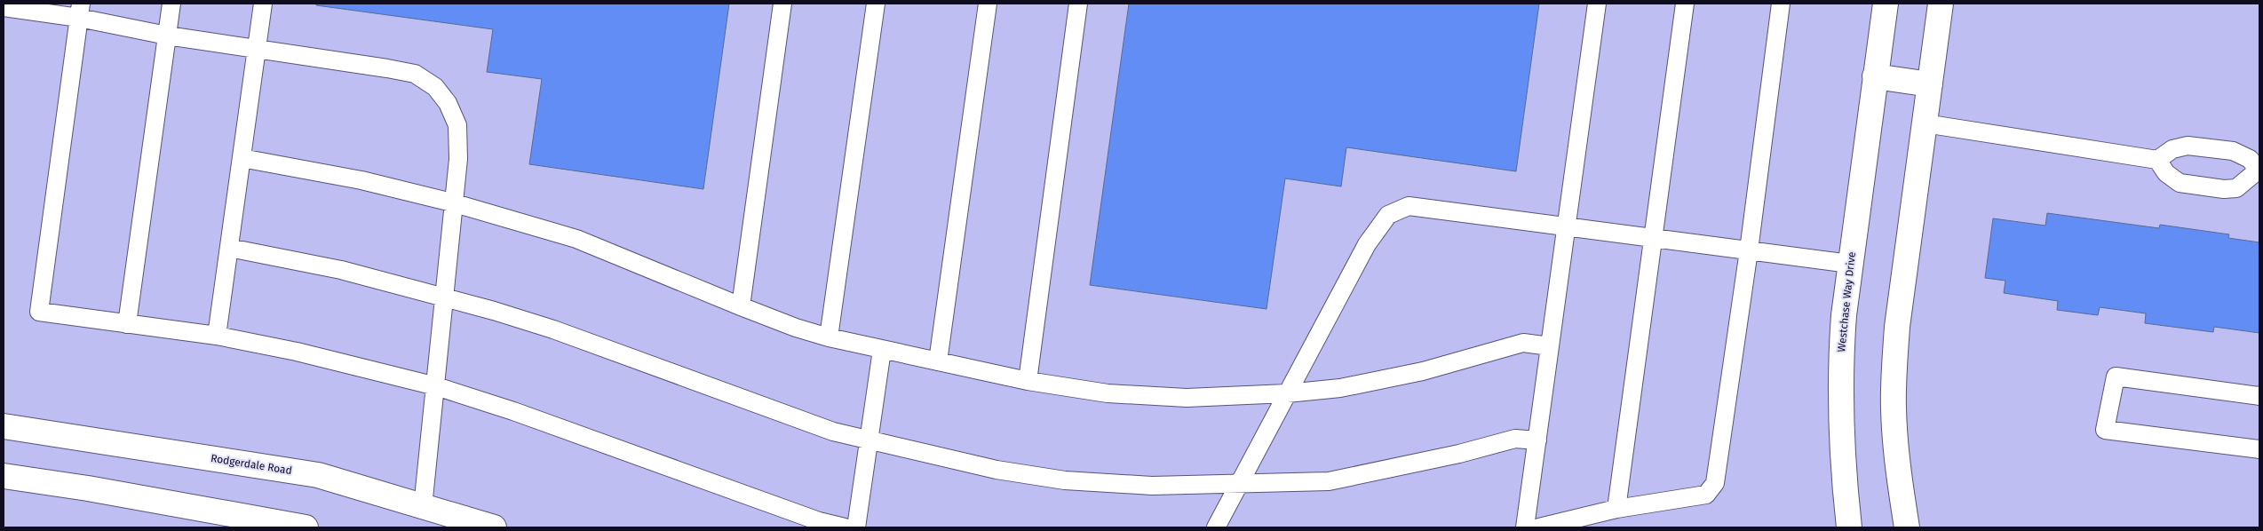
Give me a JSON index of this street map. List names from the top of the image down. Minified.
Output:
{"streets":{"street":["Westchase Way Drive","Rodgerdale Road"]}}
